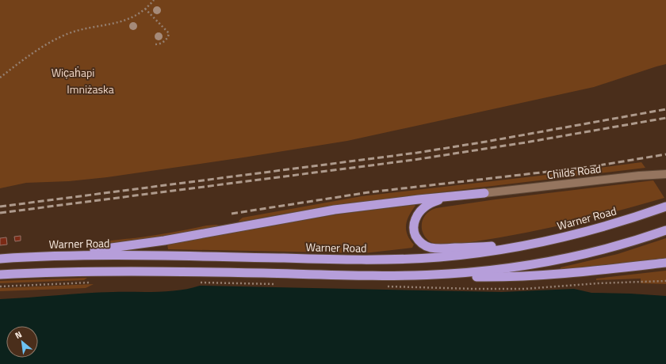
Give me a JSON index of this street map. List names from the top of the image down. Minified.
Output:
{"streets":{"highway":["Warner Road"],"street":["Childs Road"]},"parks":["Wic̣aḣapi","Imniżaska"],"north":"top left"}
